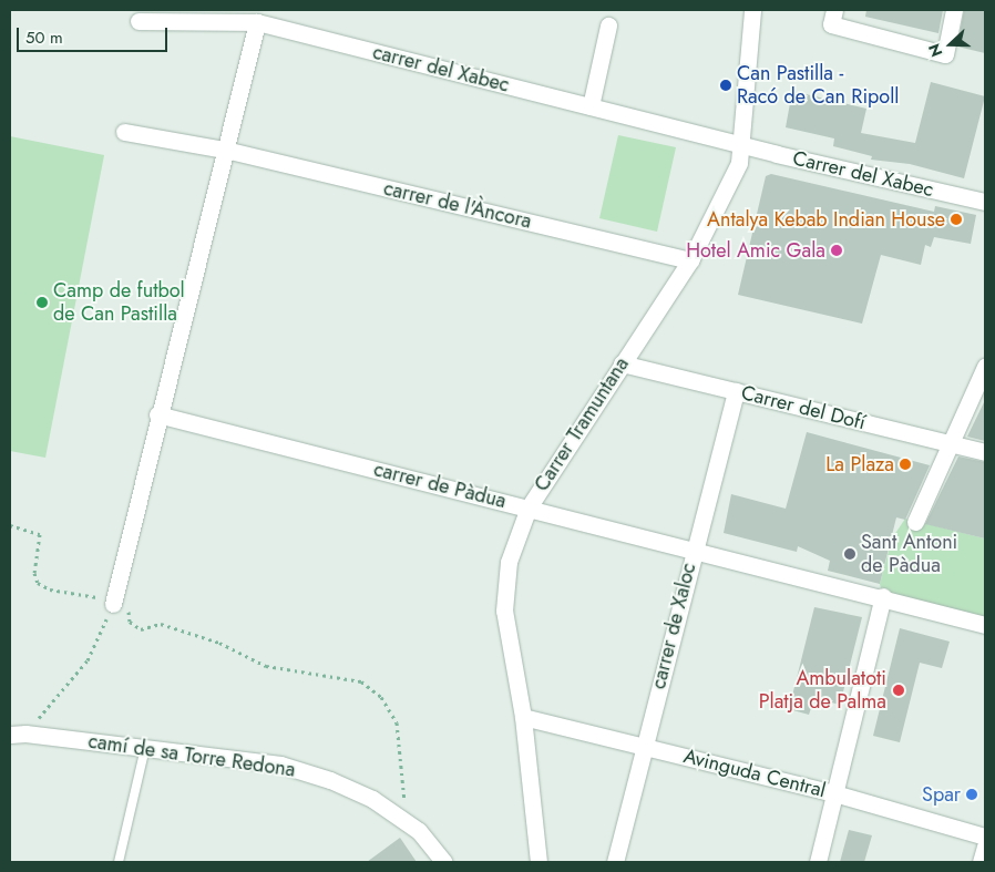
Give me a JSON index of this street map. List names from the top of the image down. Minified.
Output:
{"streets":{"street":["carrer del Xabec","Carrer del Xabec","carrer de l'Àncora","Carrer del Dofí","Carrer Tramuntana","carrer de Pàdua","carrer de Xaloc","camí de sa Torre Redona","Avinguda Central"]},"crossings":[["carrer del Xabec","Carrer del Xabec"],["carrer del Xabec","Carrer Tramuntana"],["Carrer del Xabec","Carrer Tramuntana"],["carrer de l'Àncora","Carrer Tramuntana"],["Carrer del Dofí","Carrer Tramuntana"],["Carrer del Dofí","carrer de Xaloc"],["Carrer Tramuntana","carrer de Pàdua"],["Carrer Tramuntana","Avinguda Central"],["carrer de Pàdua","carrer de Xaloc"],["carrer de Xaloc","Avinguda Central"]],"places":["Can Pastilla - Racó de Can Ripoll","Antalya Kebab Indian House","Hotel Amic Gala","Camp de futbol de Can Pastilla","La Plaza","Sant Antoni de Pàdua","Ambulatoti Platja de Palma","Spar"],"scale_bar":"50 m","north":"left"}
